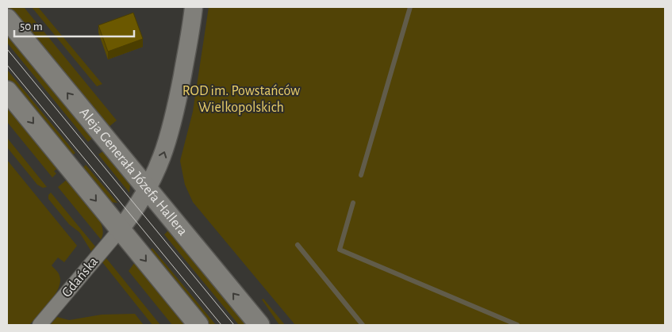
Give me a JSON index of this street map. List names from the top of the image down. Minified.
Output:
{"streets":{"main road":["Aleja Generała Józefa Hallera"],"street":["Gdańska"]},"parks":["ROD im. Powstańców Wielkopolskich"],"scale_bar":"50 m"}
